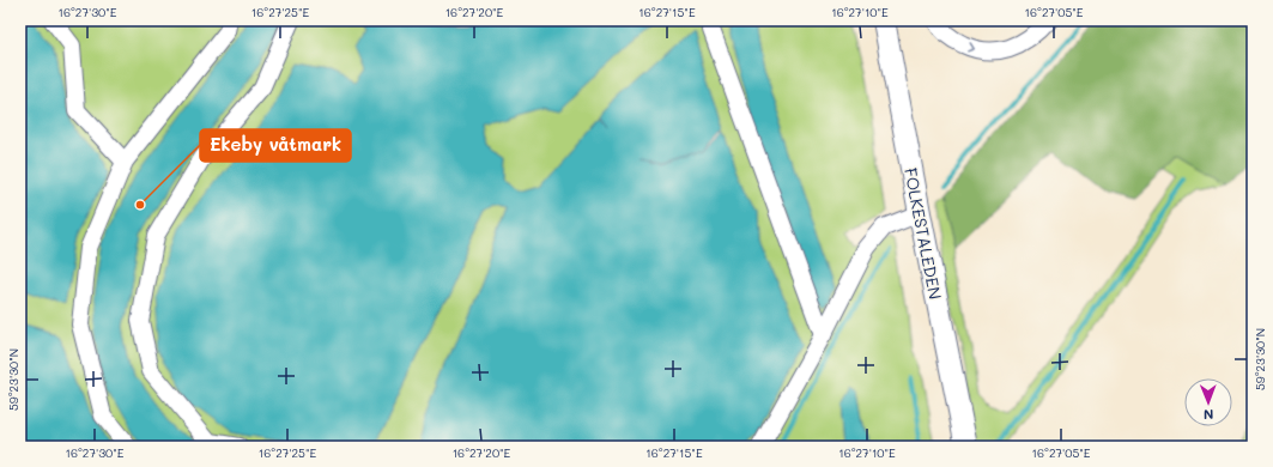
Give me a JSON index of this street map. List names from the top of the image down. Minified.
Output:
{"streets":{"main road":["FOLKESTALEDEN"]},"places":["Ekeby våtmark"],"north":"bottom","coordinates":["16°27'30\"E","16°27'25\"E","16°27'20\"E","16°27'15\"E","16°27'10\"E","16°27'05\"E","59°23'30\"N"]}
